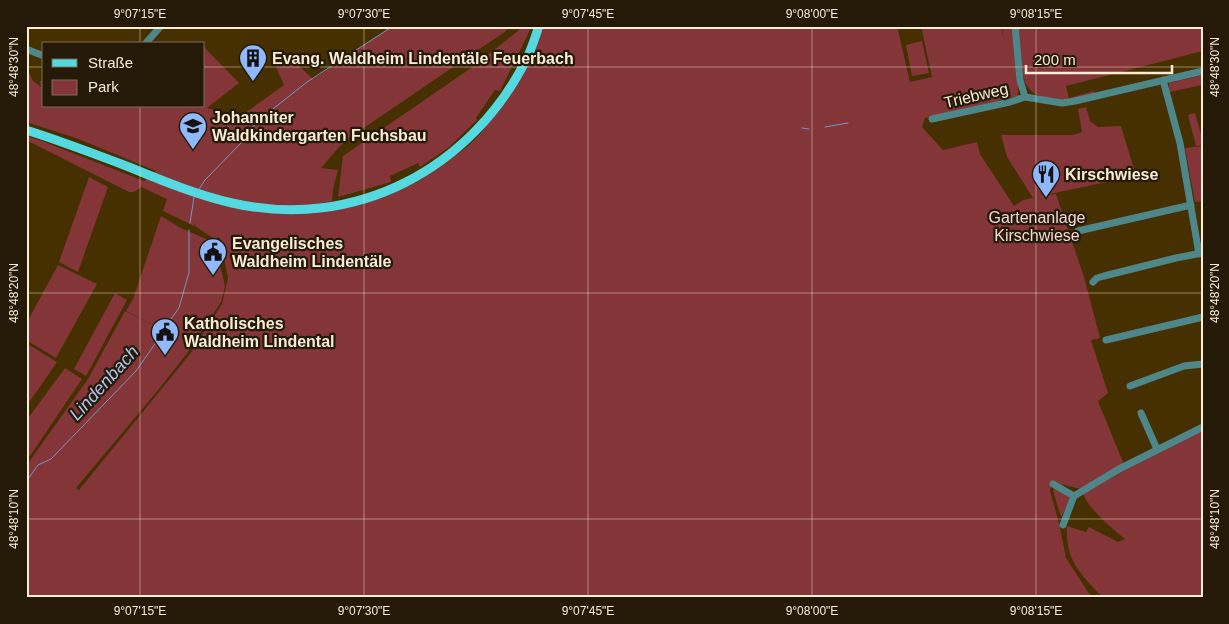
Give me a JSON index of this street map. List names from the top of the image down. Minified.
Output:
{"streets":{"street":["Triebweg"]},"water":["Lindenbach"],"parks":["Gartenanlage Kirschwiese"],"places":{"building":["Evang. Waldheim Lindentäle Feuerbach"],"school or university":["Johanniter Waldkindergarten Fuchsbau"],"restaurant":["Kirschwiese"],"public building":["Evangelisches Waldheim Lindentäle","Katholisches Waldheim Lindental"]},"legend":["Straße","Park"],"scale_bar":"200 m","coordinates":["9°07'15\"E","9°07'30\"E","9°07'45\"E","9°08'00\"E","9°08'15\"E","48°48'30\"N","48°48'20\"N","48°48'10\"N"]}
